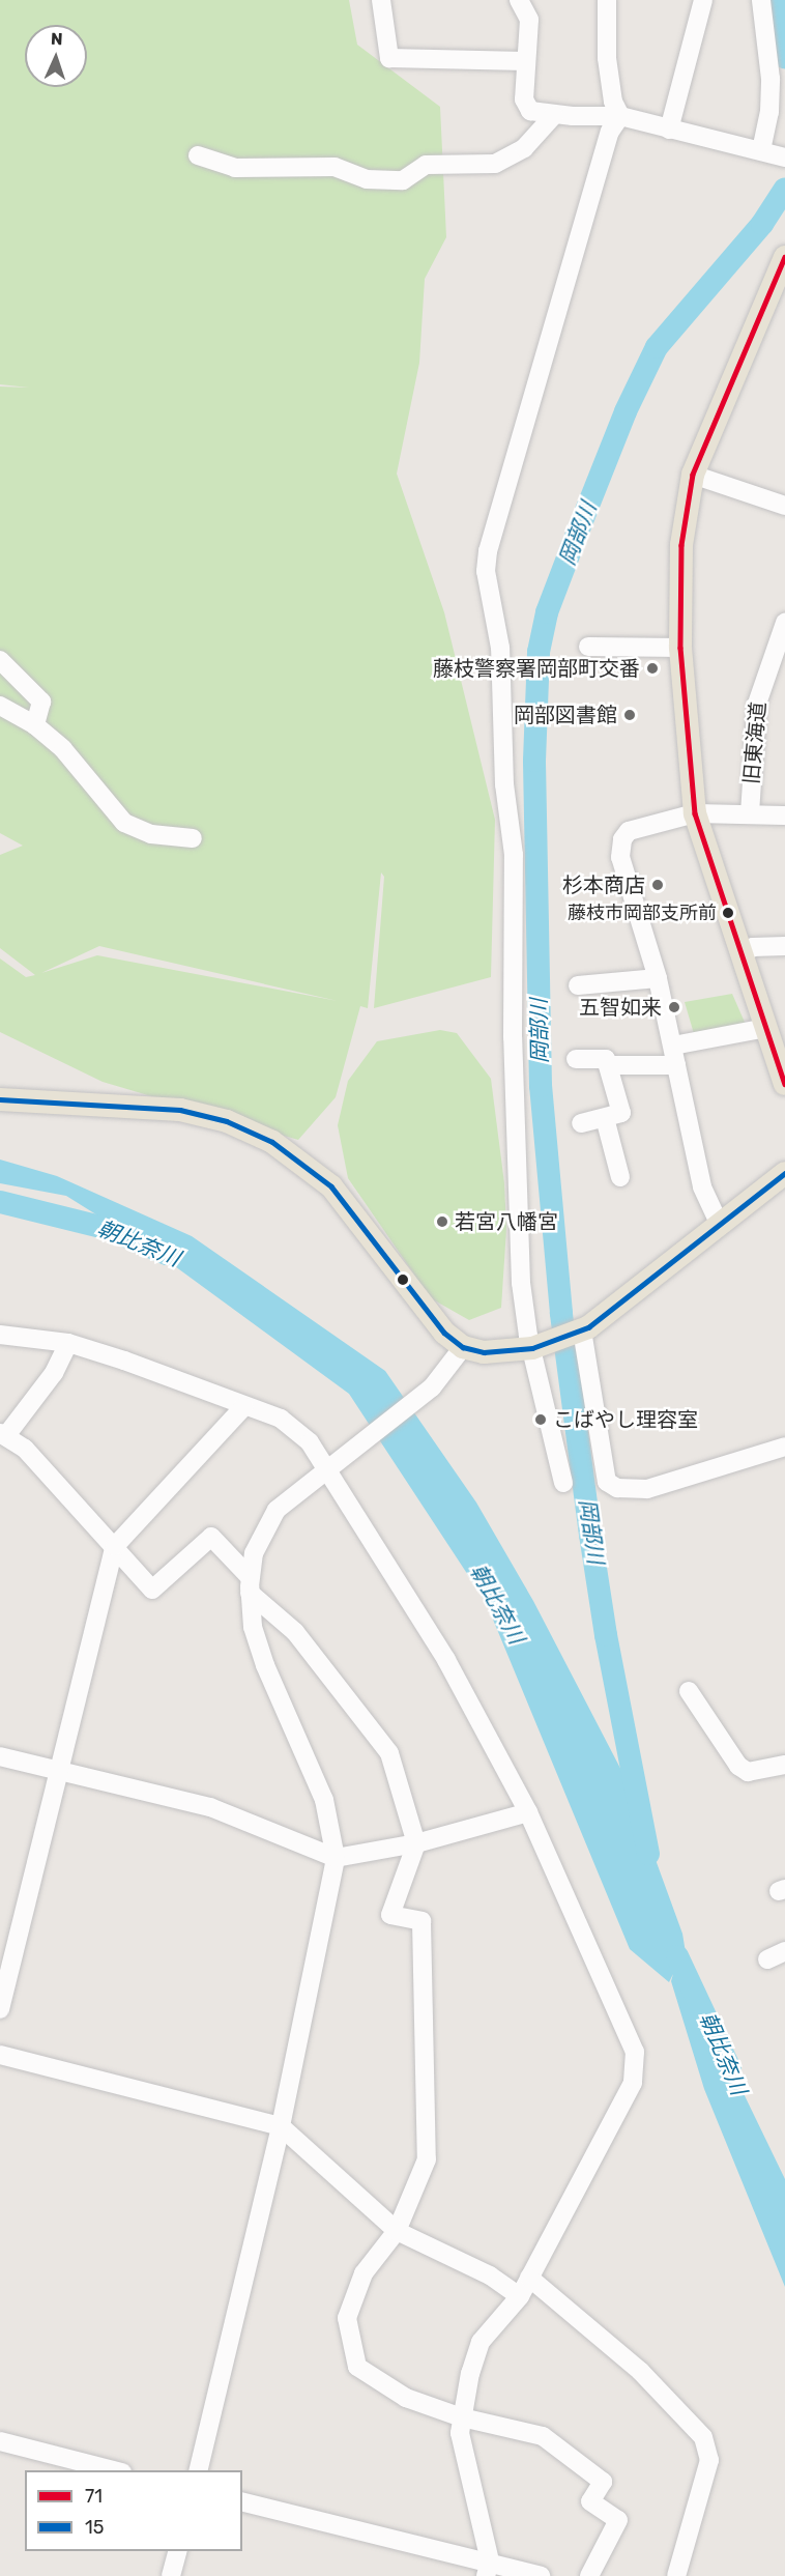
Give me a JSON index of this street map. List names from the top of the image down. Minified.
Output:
{"streets":{"street":["旧東海道"]},"water":["岡部川","朝比奈川"],"places":["藤枝警察署岡部町交番","岡部図書館","杉本商店","藤枝市岡部支所前","五智如来","若宮八幡宮","こばやし理容室"],"lines":["transit line 71","transit line 15"],"legend":["71","15"],"north":"top"}
